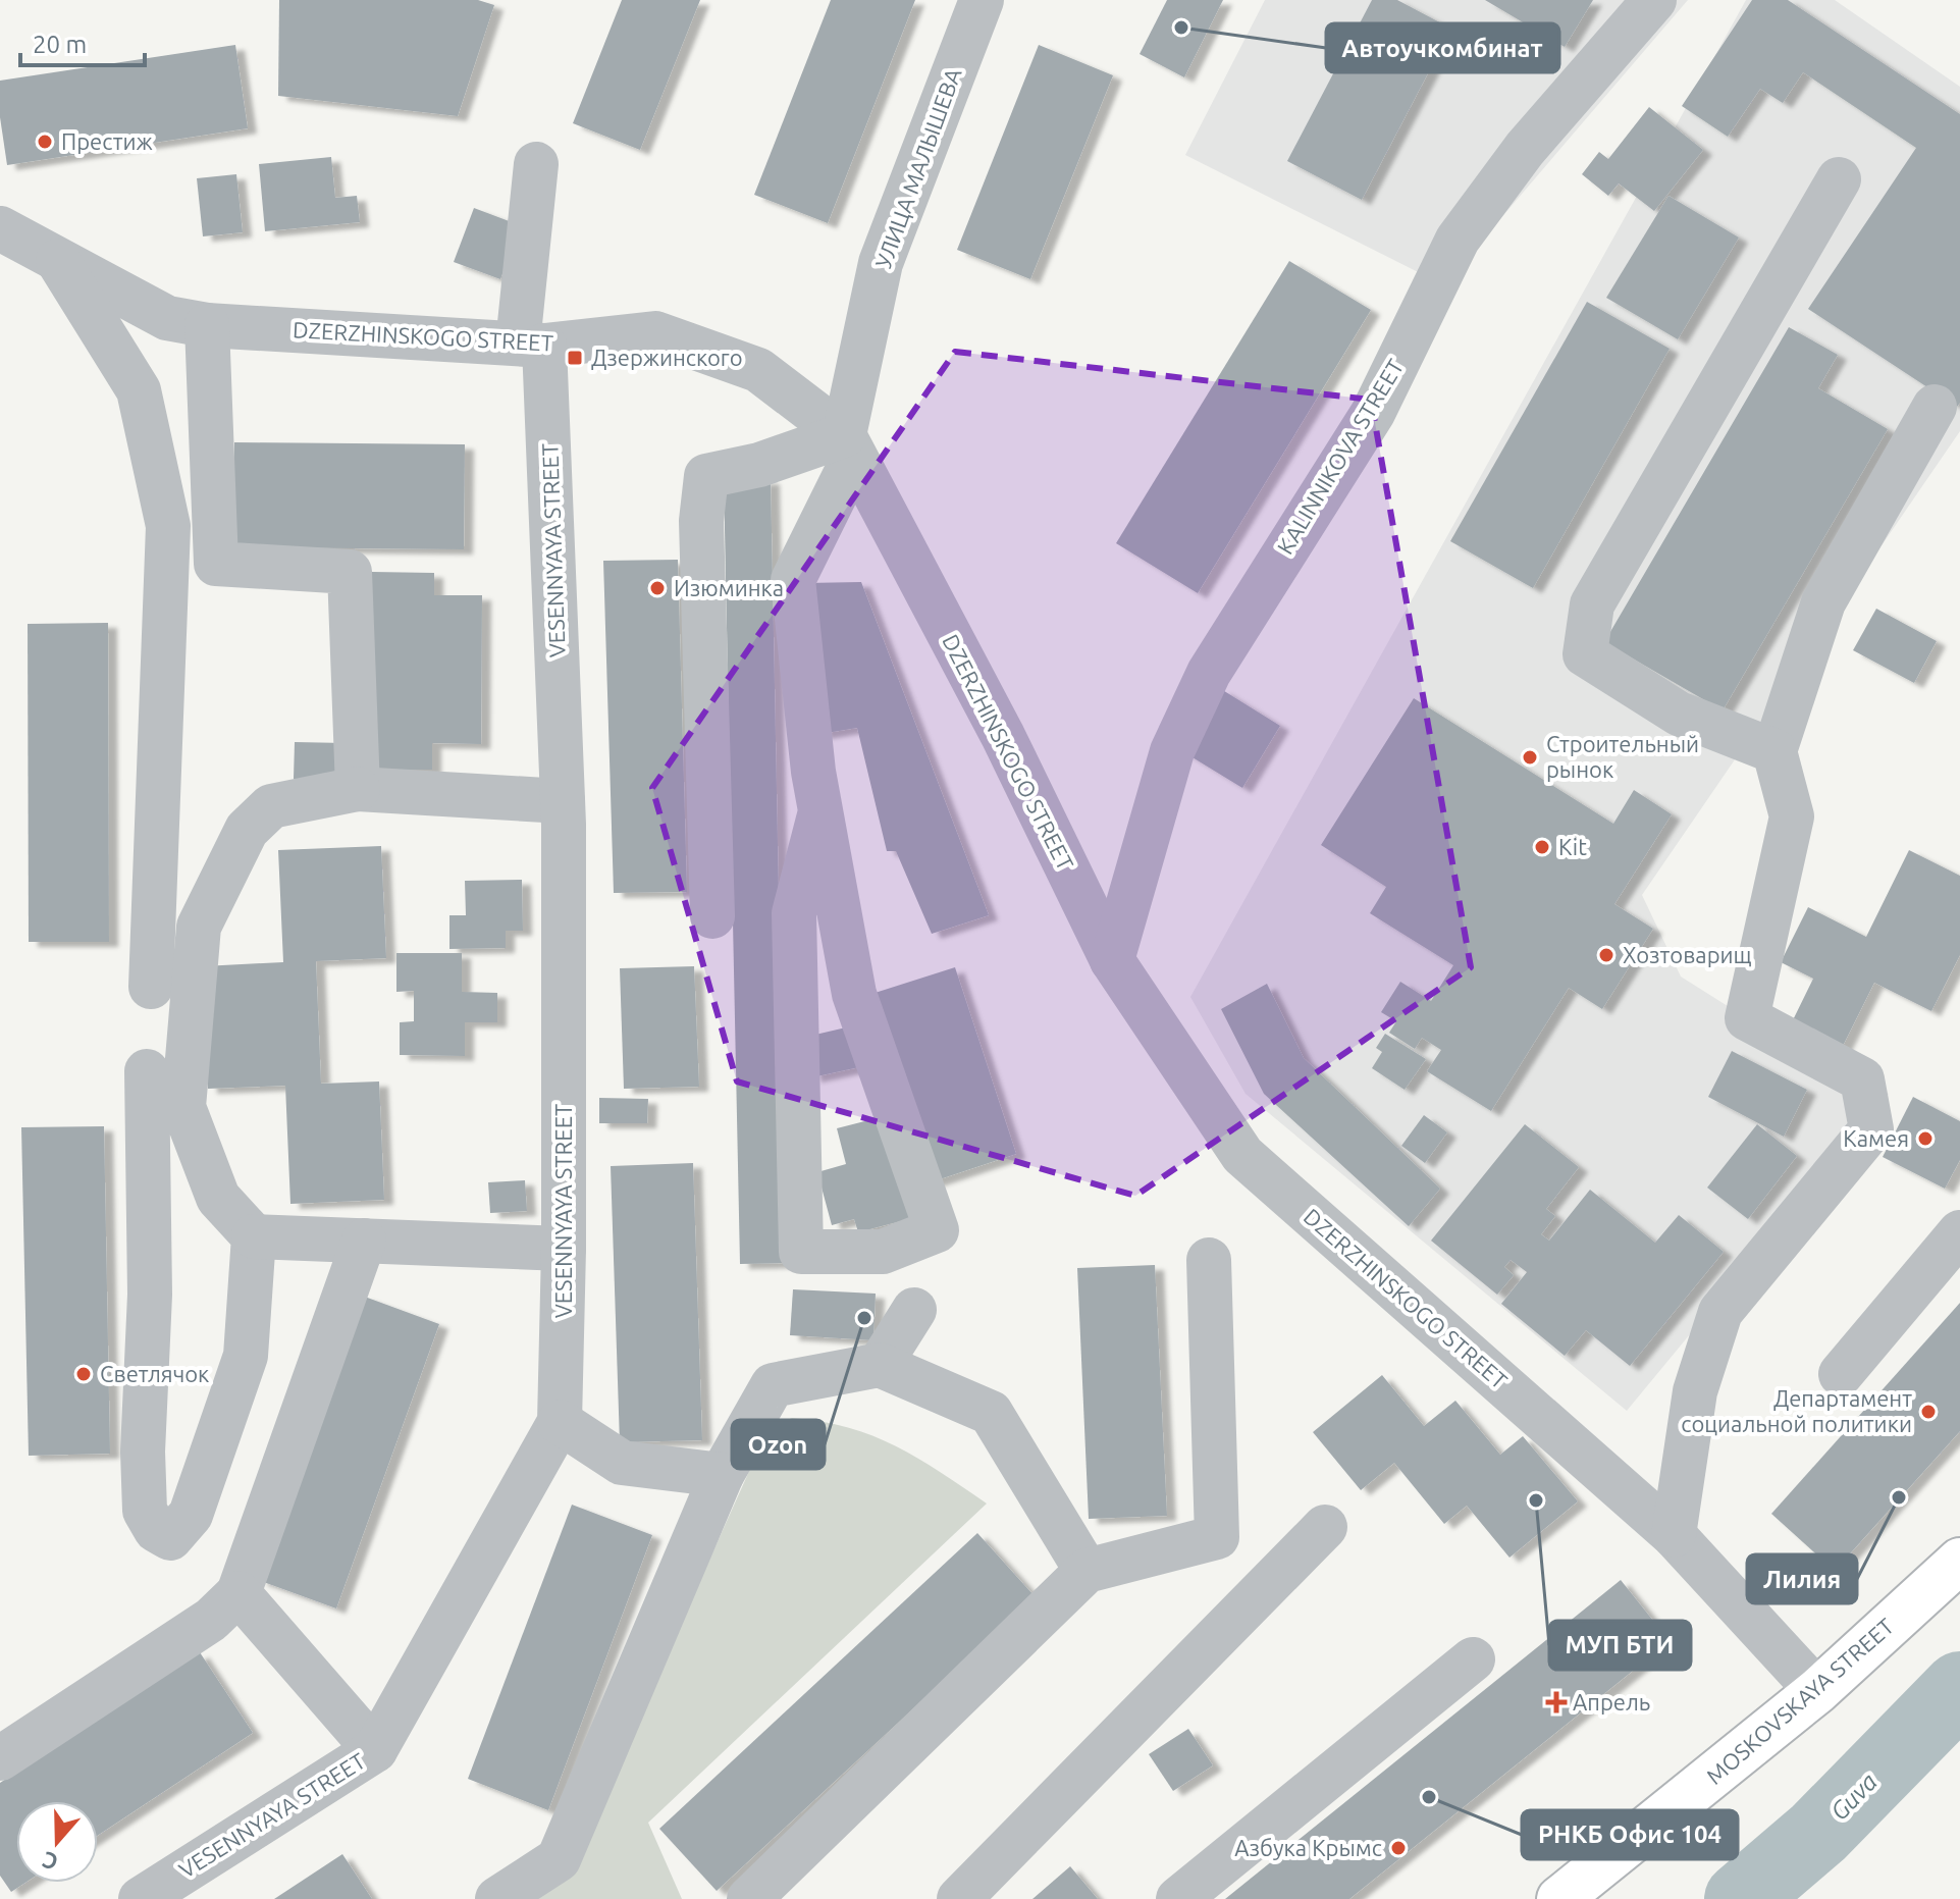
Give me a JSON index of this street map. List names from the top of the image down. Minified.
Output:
{"streets":{"main road":["MOSKOVSKAYA STREET"],"street":["УЛИЦА МАЛЫШЕВА","DZERZHINSKOGO STREET","KALINNIKOVA STREET","VESENNYAYA STREET"]},"crossings":[["УЛИЦА МАЛЫШЕВА","DZERZHINSKOGO STREET"],["DZERZHINSKOGO STREET","KALINNIKOVA STREET"],["DZERZHINSKOGO STREET","VESENNYAYA STREET"],["DZERZHINSKOGO STREET","MOSKOVSKAYA STREET"]],"water":["Guva"],"places":{"other":["Автоучкомбинат","Престиж","Изюминка","Строительный рынок","Kit","Хозтоварищ","Камея","Ozon","Светлячок","Департамент социальной политики","Лилия","МУП БТИ","РНКБ Офис 104","Азбука Крымс"],"transit":["Дзержинского"],"health":["Апрель"]},"scale_bar":"20 m","north":"bottom"}
